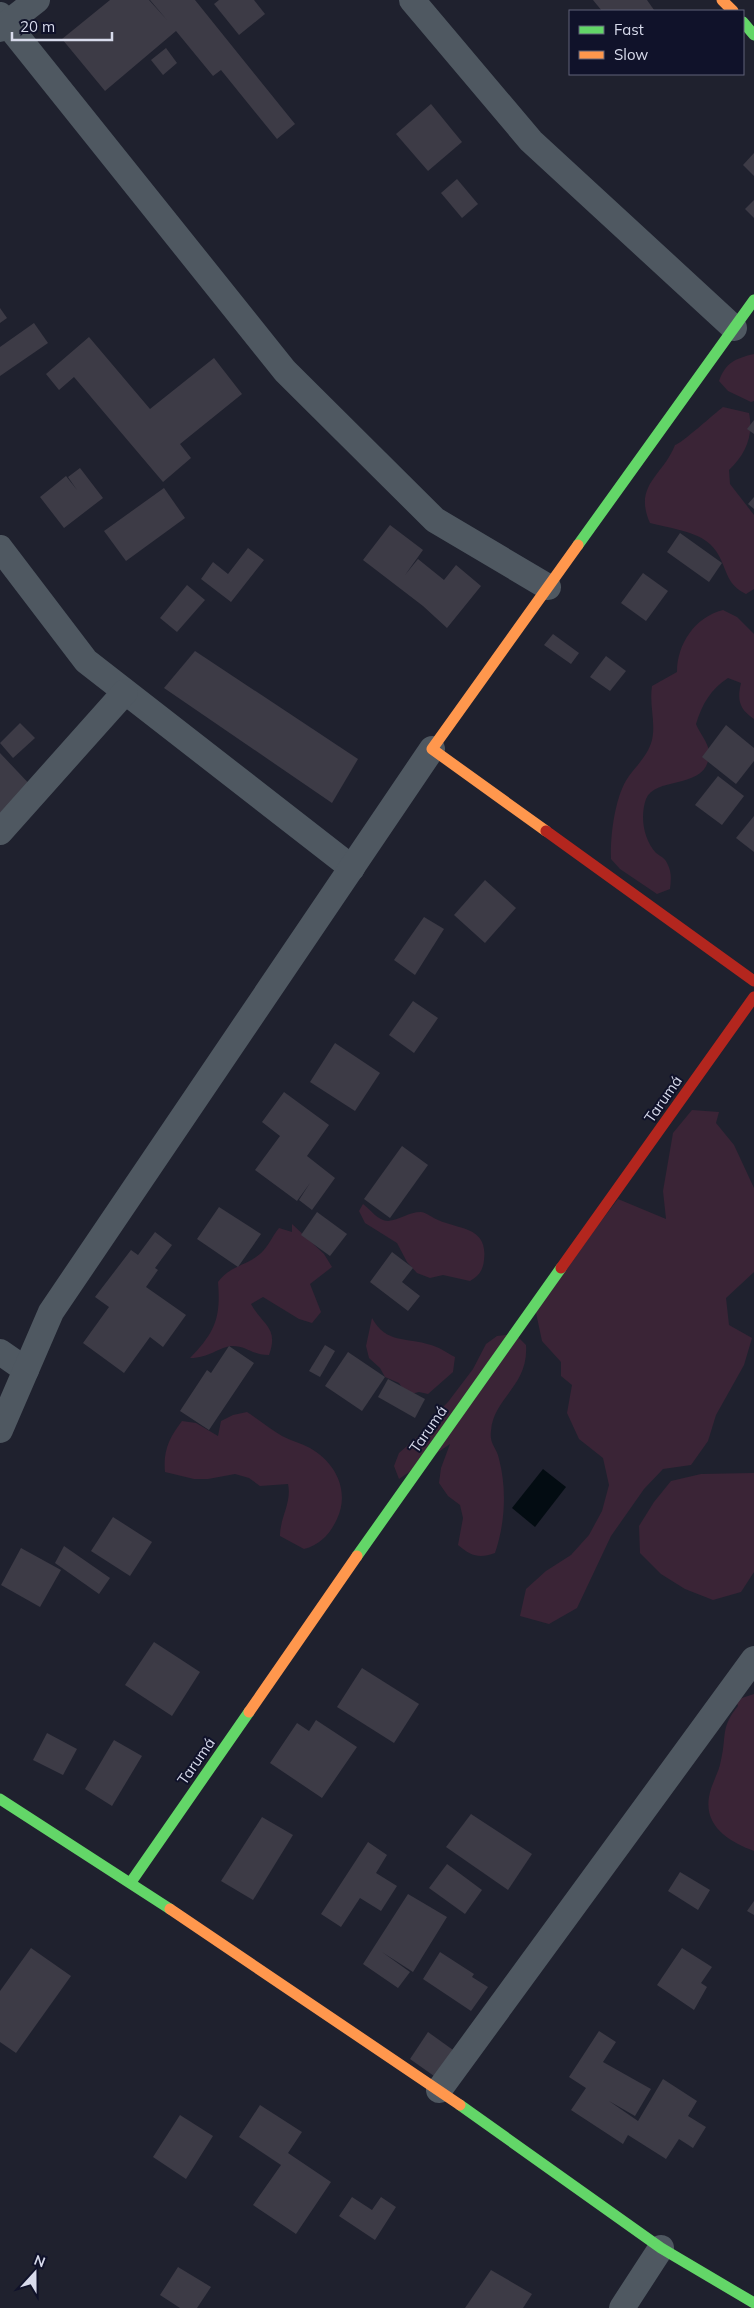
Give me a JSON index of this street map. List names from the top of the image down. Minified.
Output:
{"streets":{"street":["Tarumá"]},"legend":["Fast","Slow"],"scale_bar":"20 m","north":"top"}
